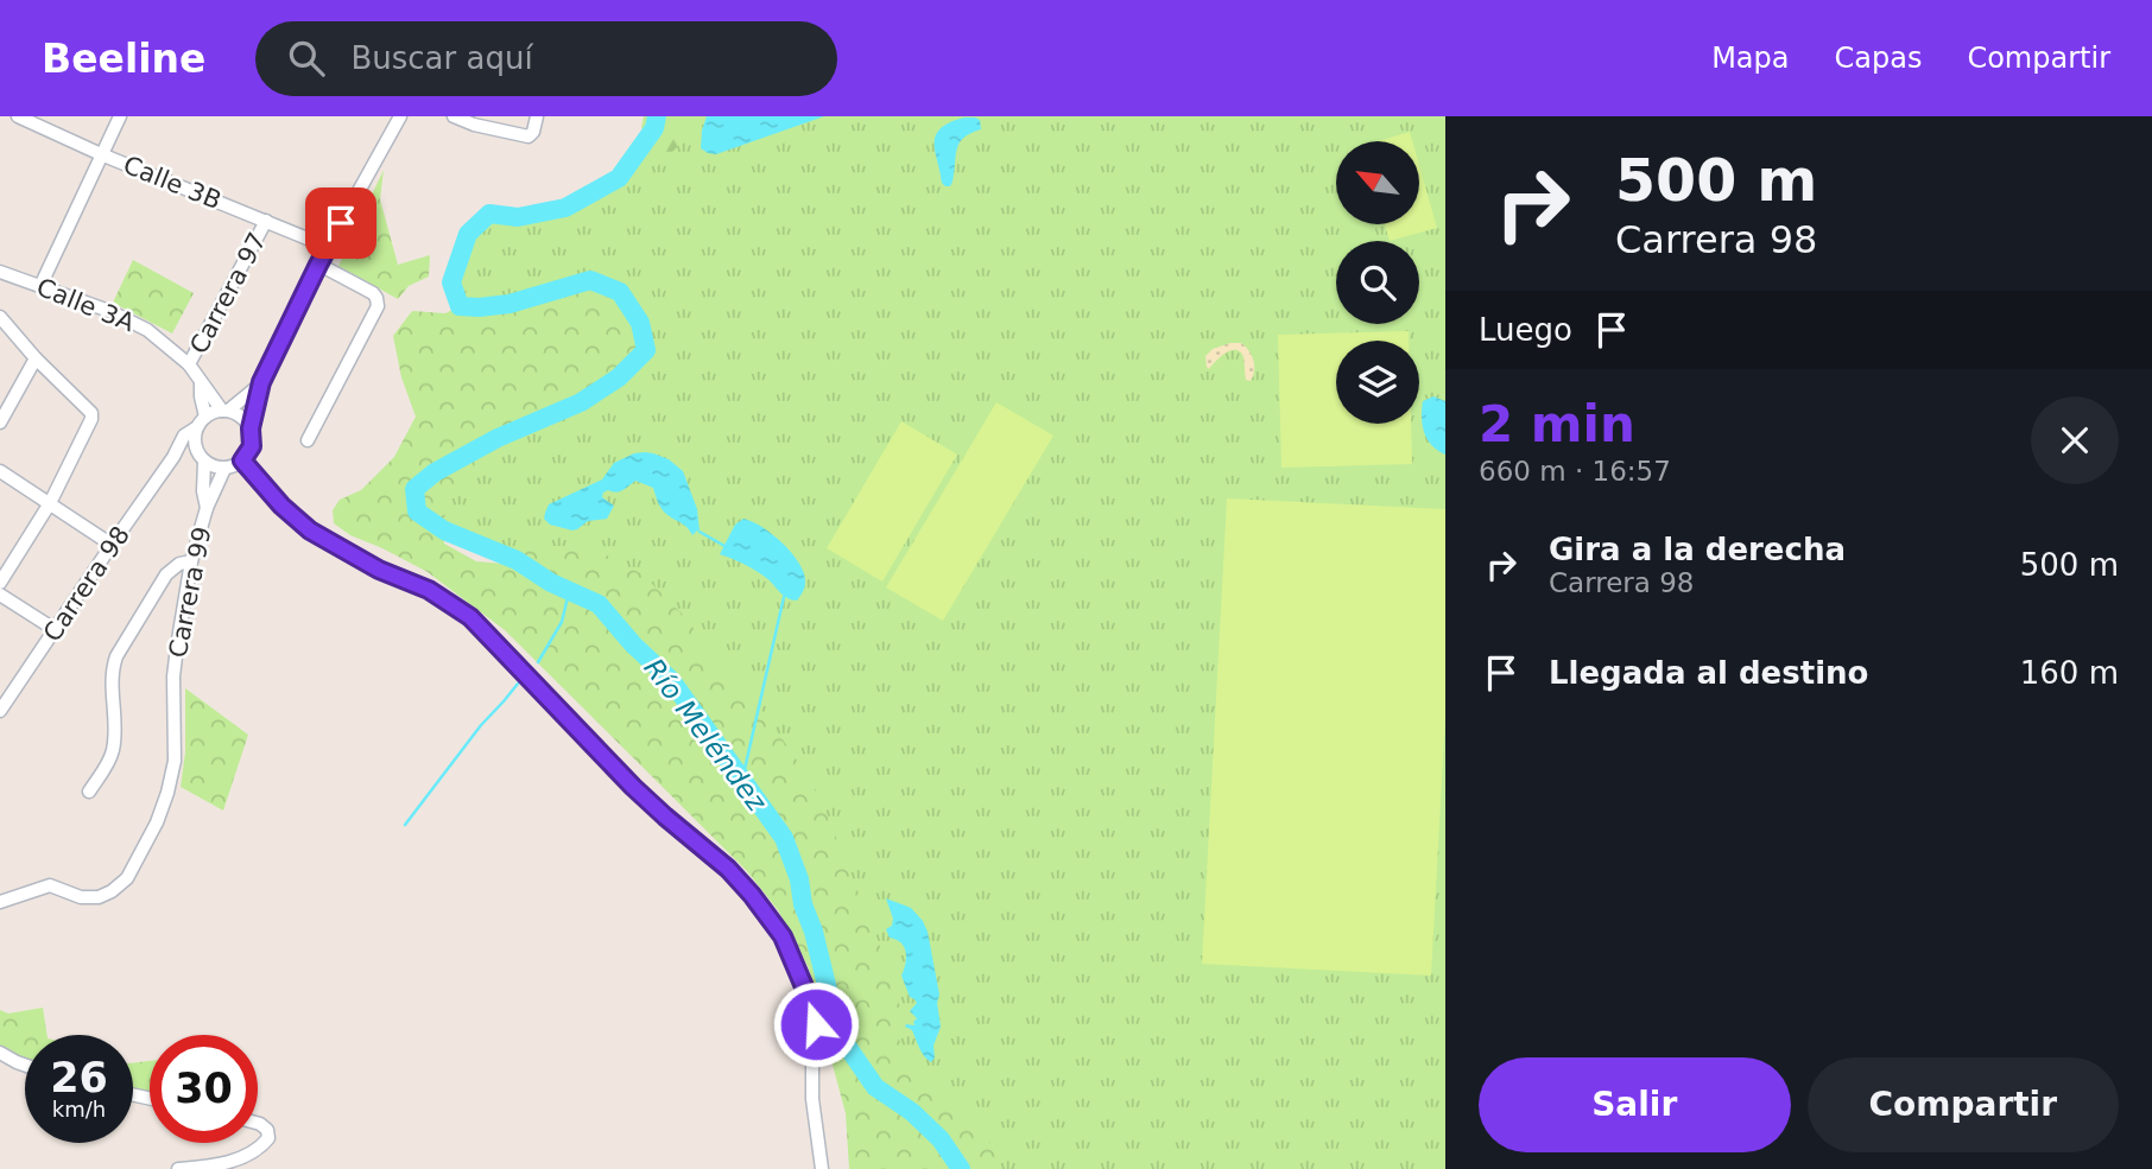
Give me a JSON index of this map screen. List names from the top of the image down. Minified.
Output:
{"streets":{"street":["Calle 3B","Carrera 97","Calle 3A","Carrera 98","Carrera 99"]},"crossings":[["Calle 3B","Carrera 97"],["Carrera 97","Calle 3A"],["Calle 3A","Carrera 98"],["Calle 3A","Carrera 99"],["Carrera 98","Carrera 99"]],"water":["Río Meléndez"],"north":"top left","page":{"header":"Beeline","search":"Buscar aquí","nav":["Mapa","Capas","Compartir"],"turn":["500 m","Carrera 98"],"then":"Luego","heading":["2 min","660 m · 16:57"],"list":[{"name":"Gira a la derecha","note":"Carrera 98","value":"500 m"},{"name":"Llegada al destino","value":"160 m"}],"speed":"26 km/h","limit":"30","buttons":["Salir","Compartir"]}}
